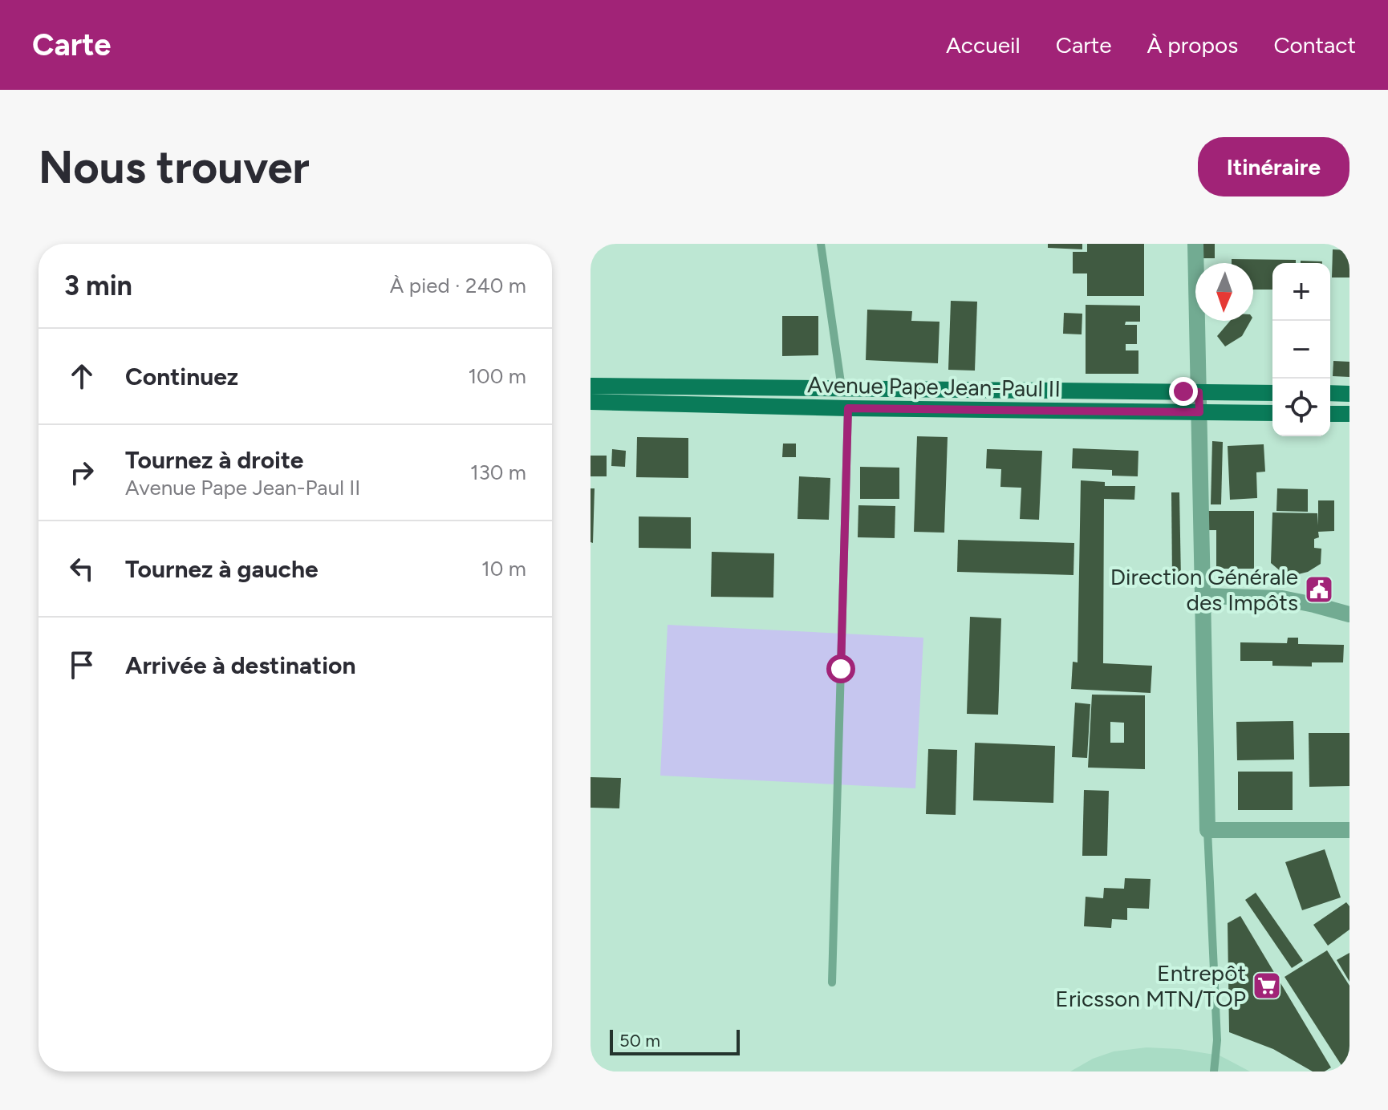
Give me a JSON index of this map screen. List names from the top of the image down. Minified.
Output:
{"streets":{"main road":["Avenue Pape Jean-Paul II"]},"places":{"public building":["Direction Générale des Impôts"],"supermarket":["Entrepôt Ericsson MTN/TOP"]},"scale_bar":"50 m","north":"bottom","page":{"header":"Carte","nav":["Accueil","Carte","À propos","Contact"],"buttons":"Itinéraire","title":"Nous trouver","heading":["3 min","À pied · 240 m"],"map_buttons":["+","−"],"list":[["Continuez","100 m"],["Tournez à droite","Avenue Pape Jean-Paul II","130 m"],["Tournez à gauche","10 m"],"Arrivée à destination"],"scale":"50 m"}}
